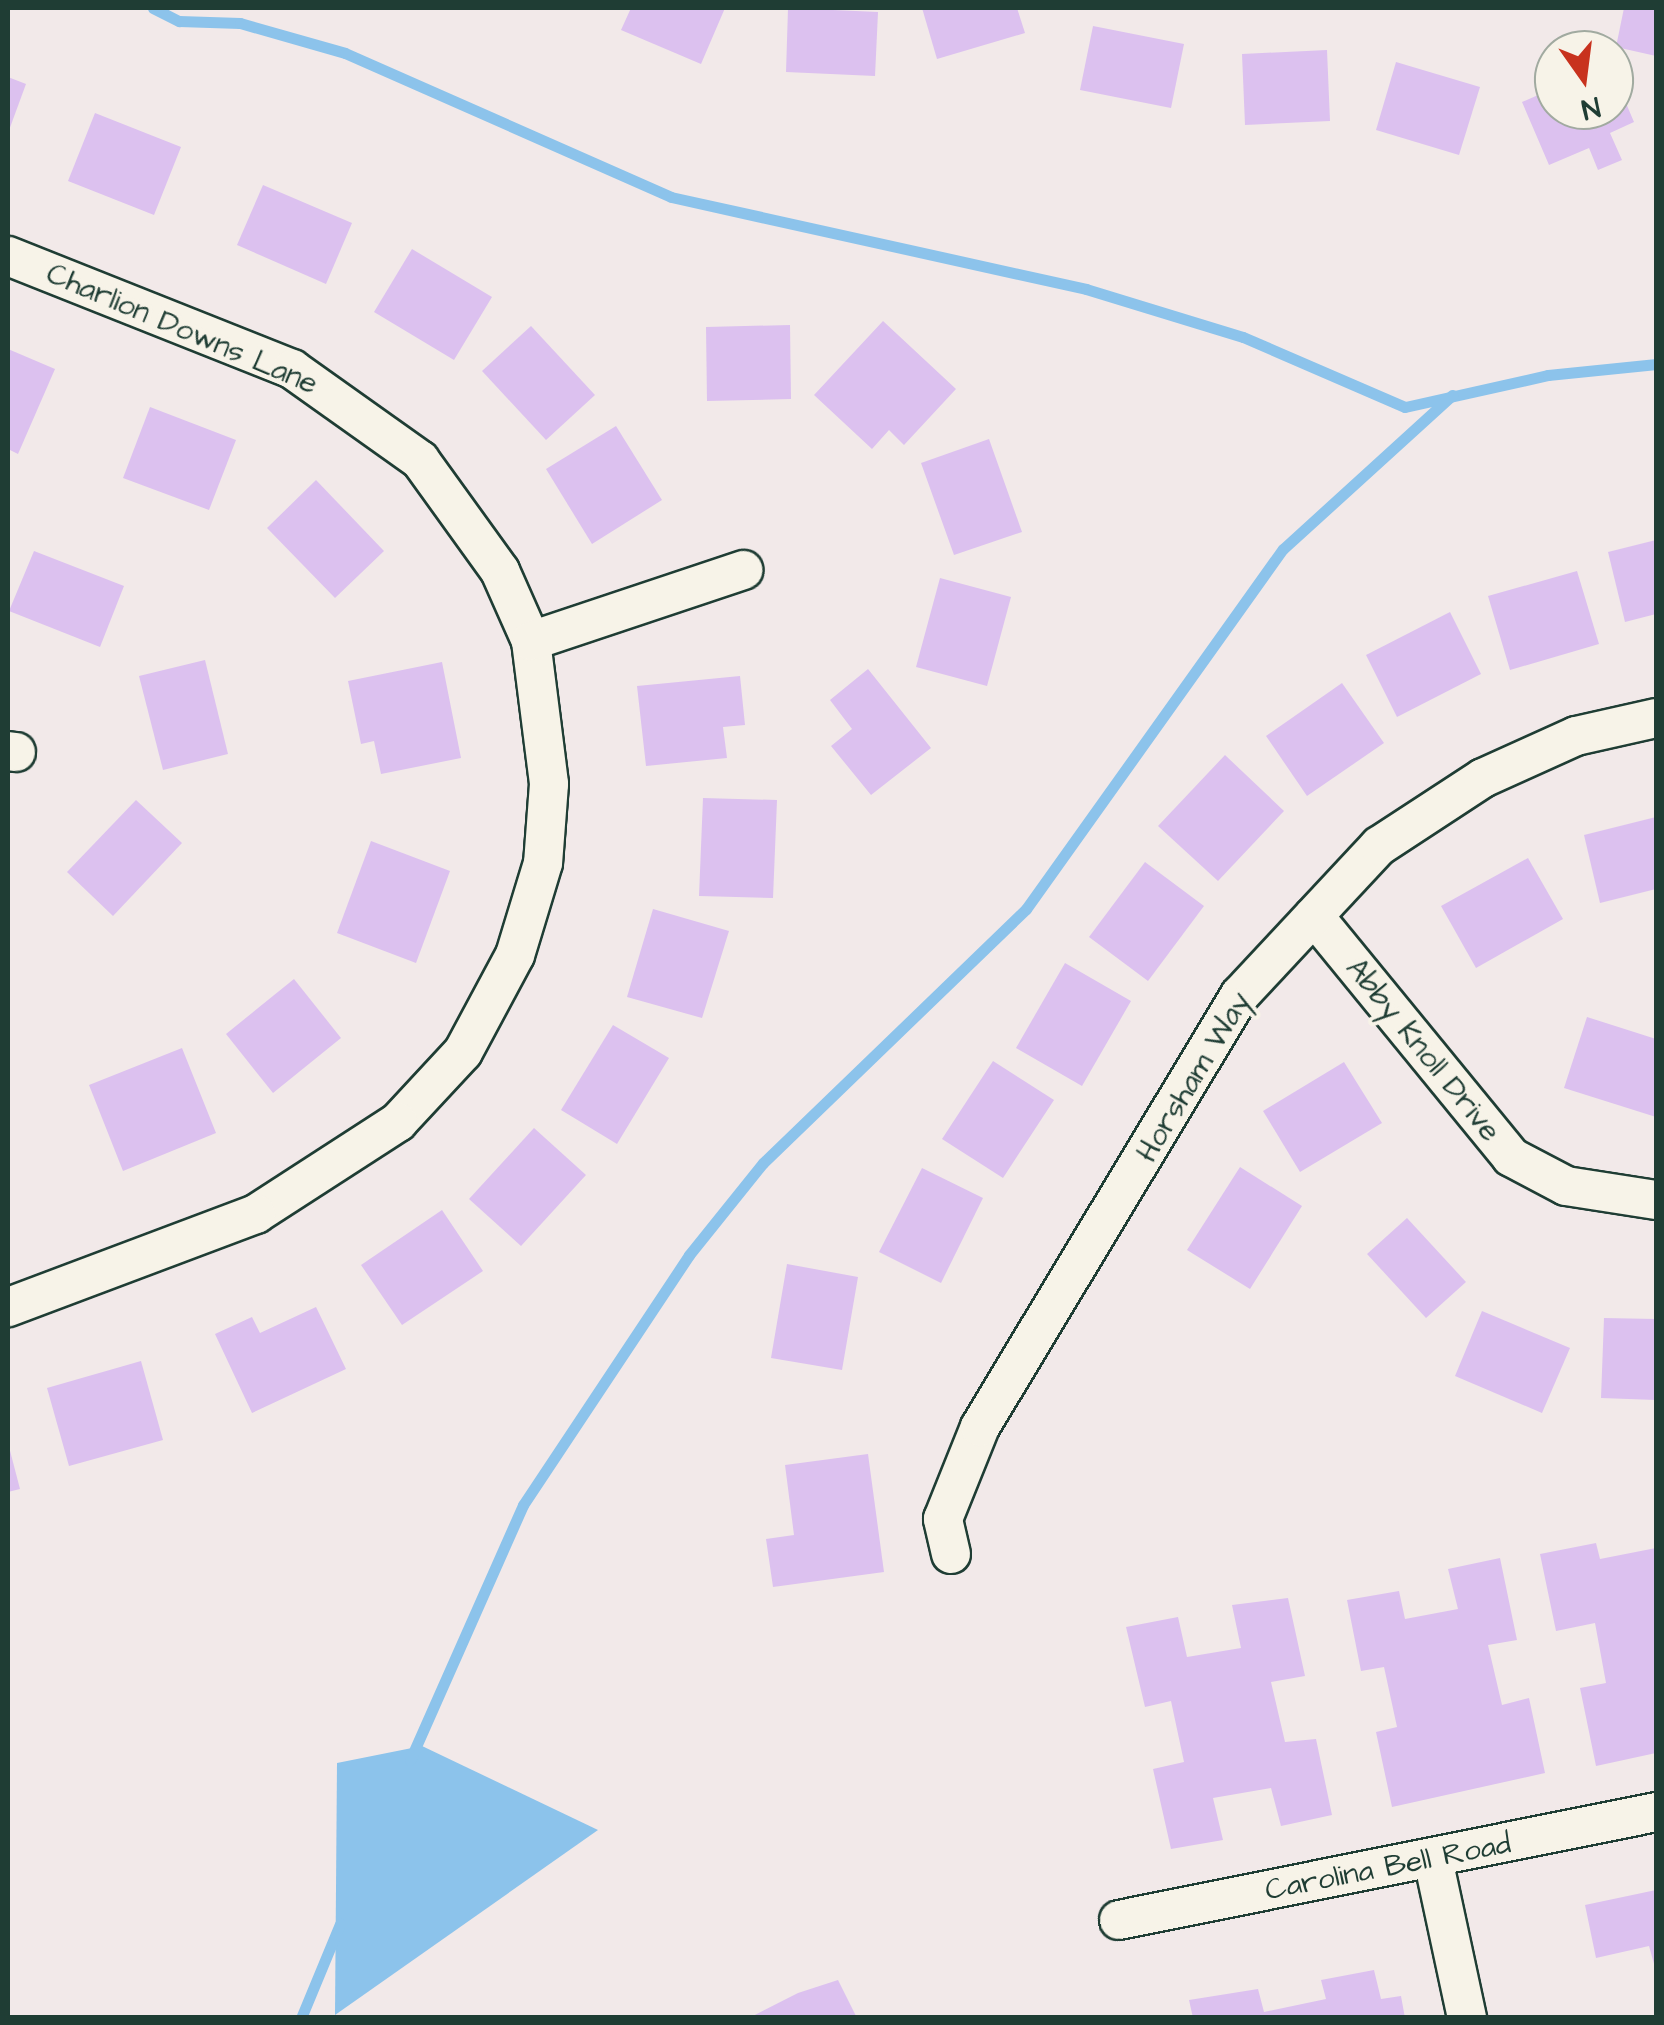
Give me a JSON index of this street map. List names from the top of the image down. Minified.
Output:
{"streets":{"street":["Charlion Downs Lane","Abby Knoll Drive","Horsham Way","Carolina Bell Road"]},"crossings":[["Abby Knoll Drive","Horsham Way"]],"north":"bottom"}
